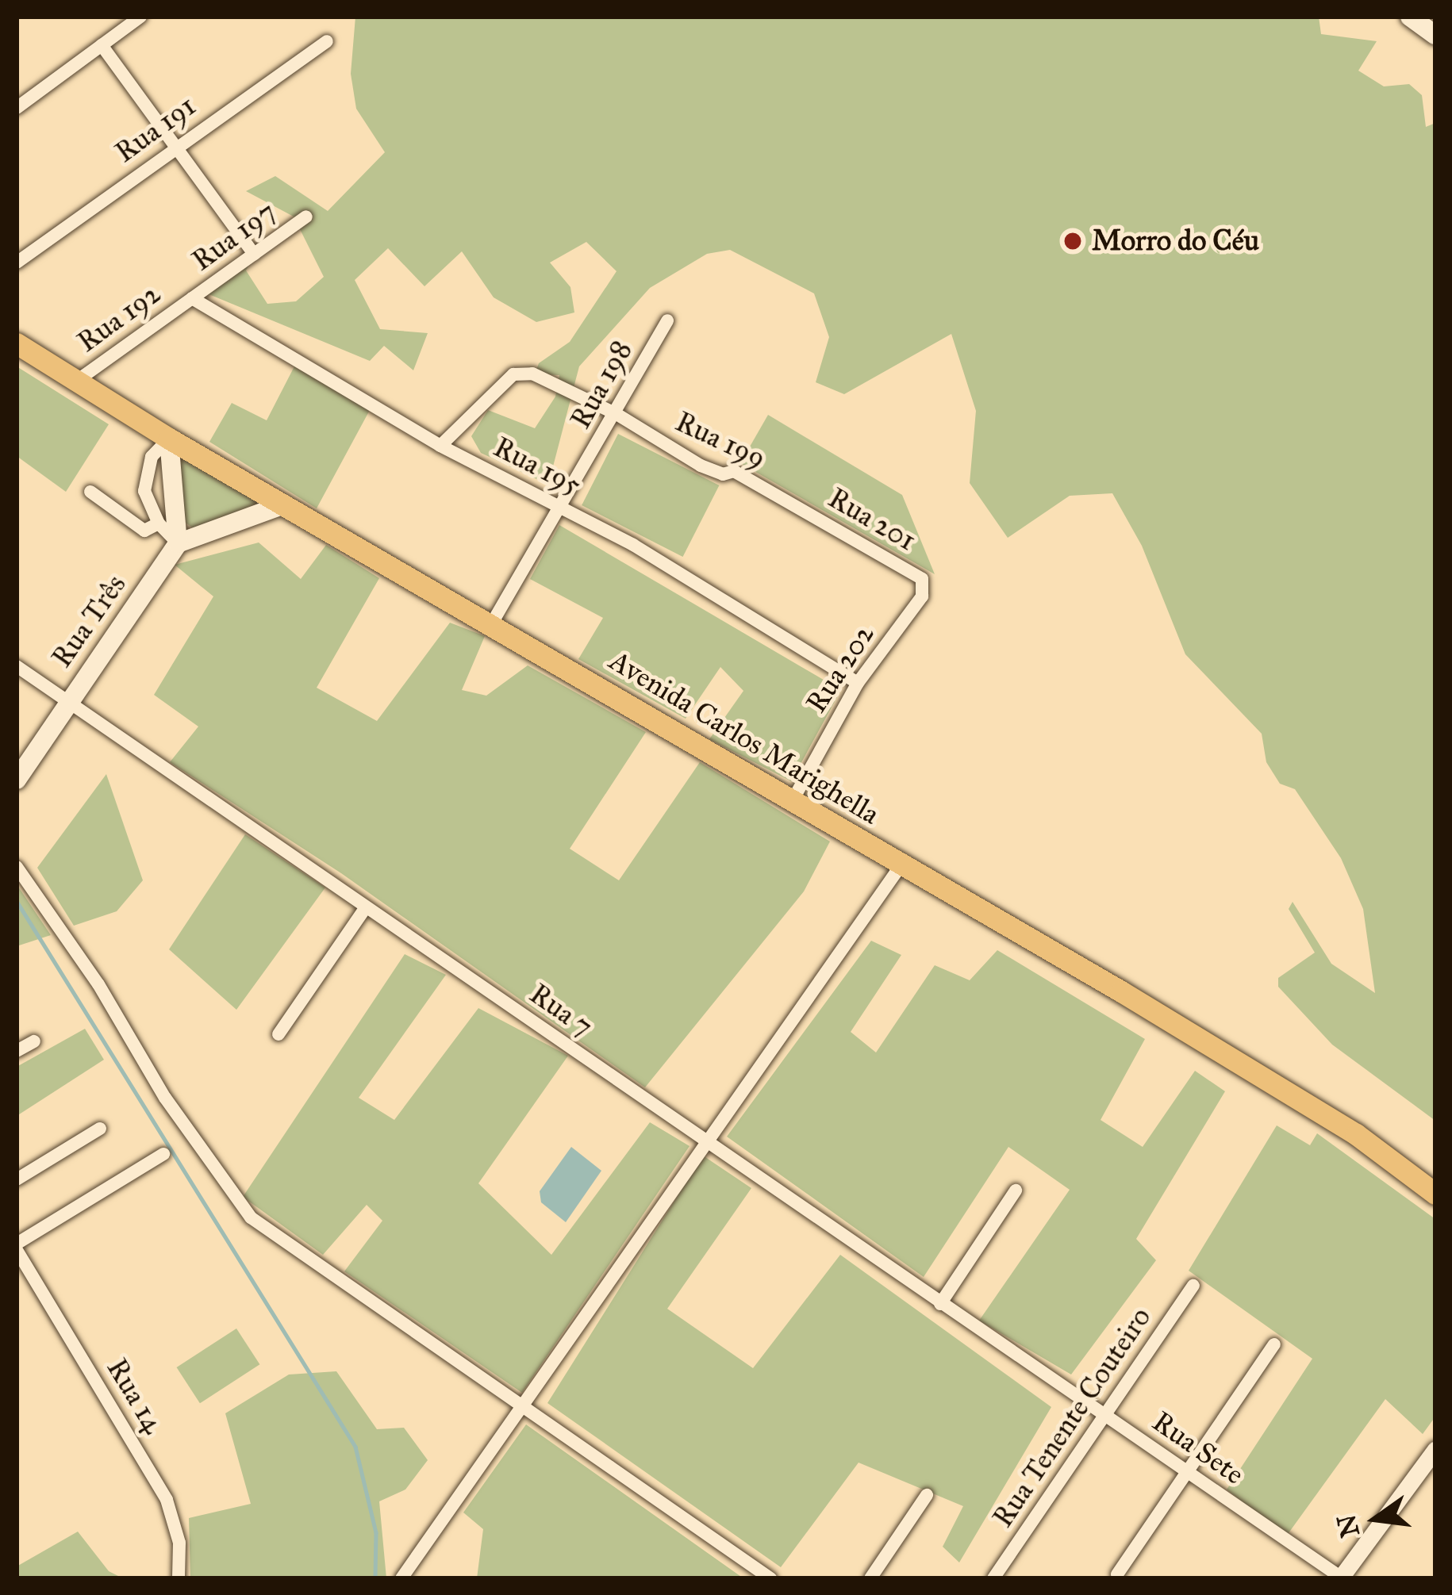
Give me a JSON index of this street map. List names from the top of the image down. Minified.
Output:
{"streets":{"main road":["Rua Três","Avenida Carlos Marighella"],"street":["Rua 191","Rua 197","Rua 192","Rua 198","Rua 199","Rua 195","Rua 201","Rua 202","Rua 7","Rua 14","Rua Tenente Couteiro","Rua Sete"]},"crossings":[["Rua 197","Rua 192"],["Rua 197","Rua 195"],["Rua 192","Rua 195"],["Rua 192","Avenida Carlos Marighella"],["Rua 198","Rua 199"],["Rua 198","Rua 195"],["Rua 198","Avenida Carlos Marighella"],["Rua 199","Rua 201"],["Rua 195","Rua 202"],["Rua 201","Rua 202"],["Rua Três","Rua 7"],["Rua 202","Avenida Carlos Marighella"],["Rua 7","Rua Sete"],["Rua Tenente Couteiro","Rua Sete"]],"places":["Morro do Céu"],"north":"left"}
